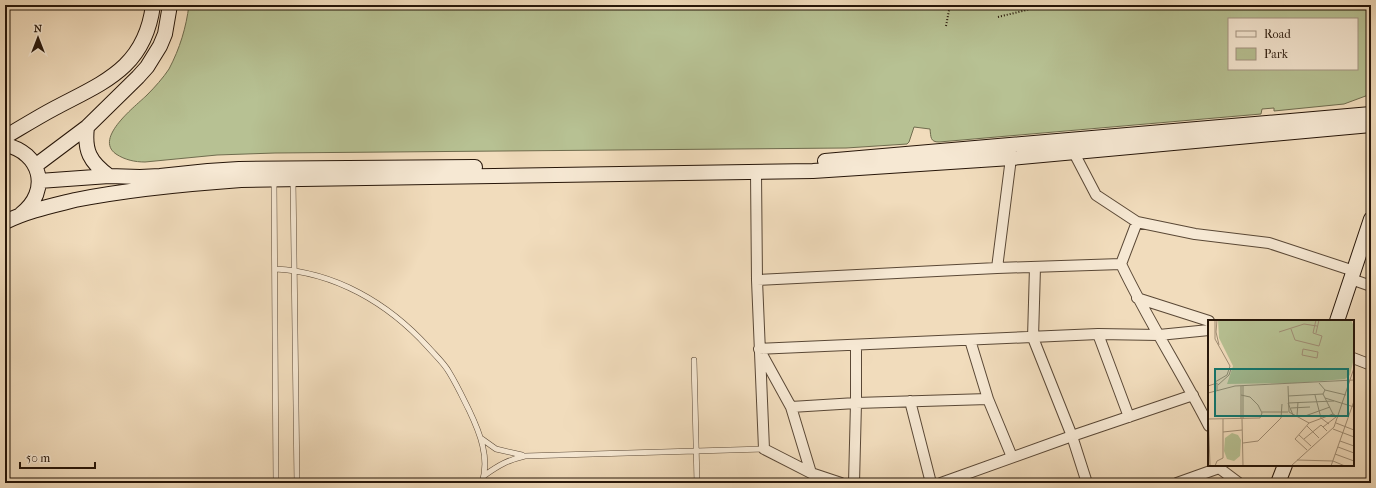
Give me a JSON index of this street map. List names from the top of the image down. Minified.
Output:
{"legend":["Road","Park"],"scale_bar":"50 m","north":"top"}
